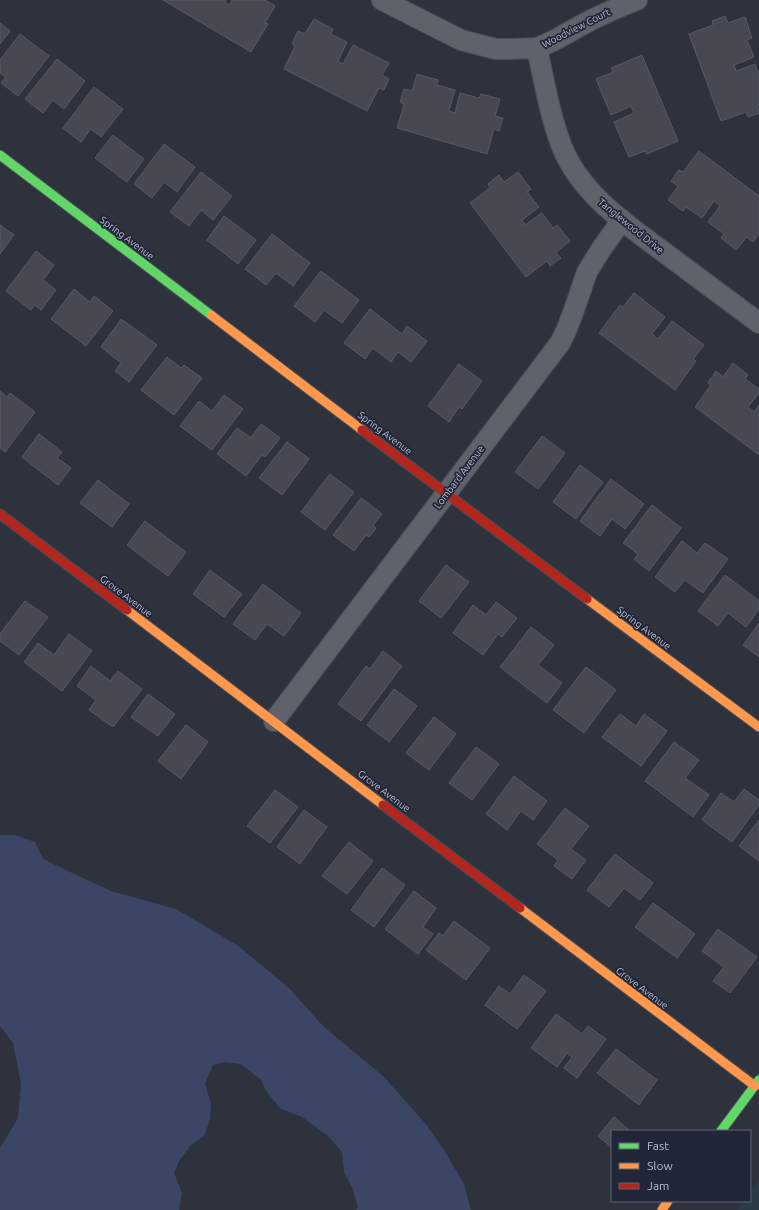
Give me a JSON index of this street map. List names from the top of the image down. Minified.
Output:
{"streets":{"street":["Woodview Court","Tanglewood Drive","Spring Avenue","Lombard Avenue","Grove Avenue"]},"crossings":[["Woodview Court","Tanglewood Drive"],["Tanglewood Drive","Lombard Avenue"],["Spring Avenue","Lombard Avenue"],["Lombard Avenue","Grove Avenue"]],"legend":["Fast","Slow","Jam"]}
